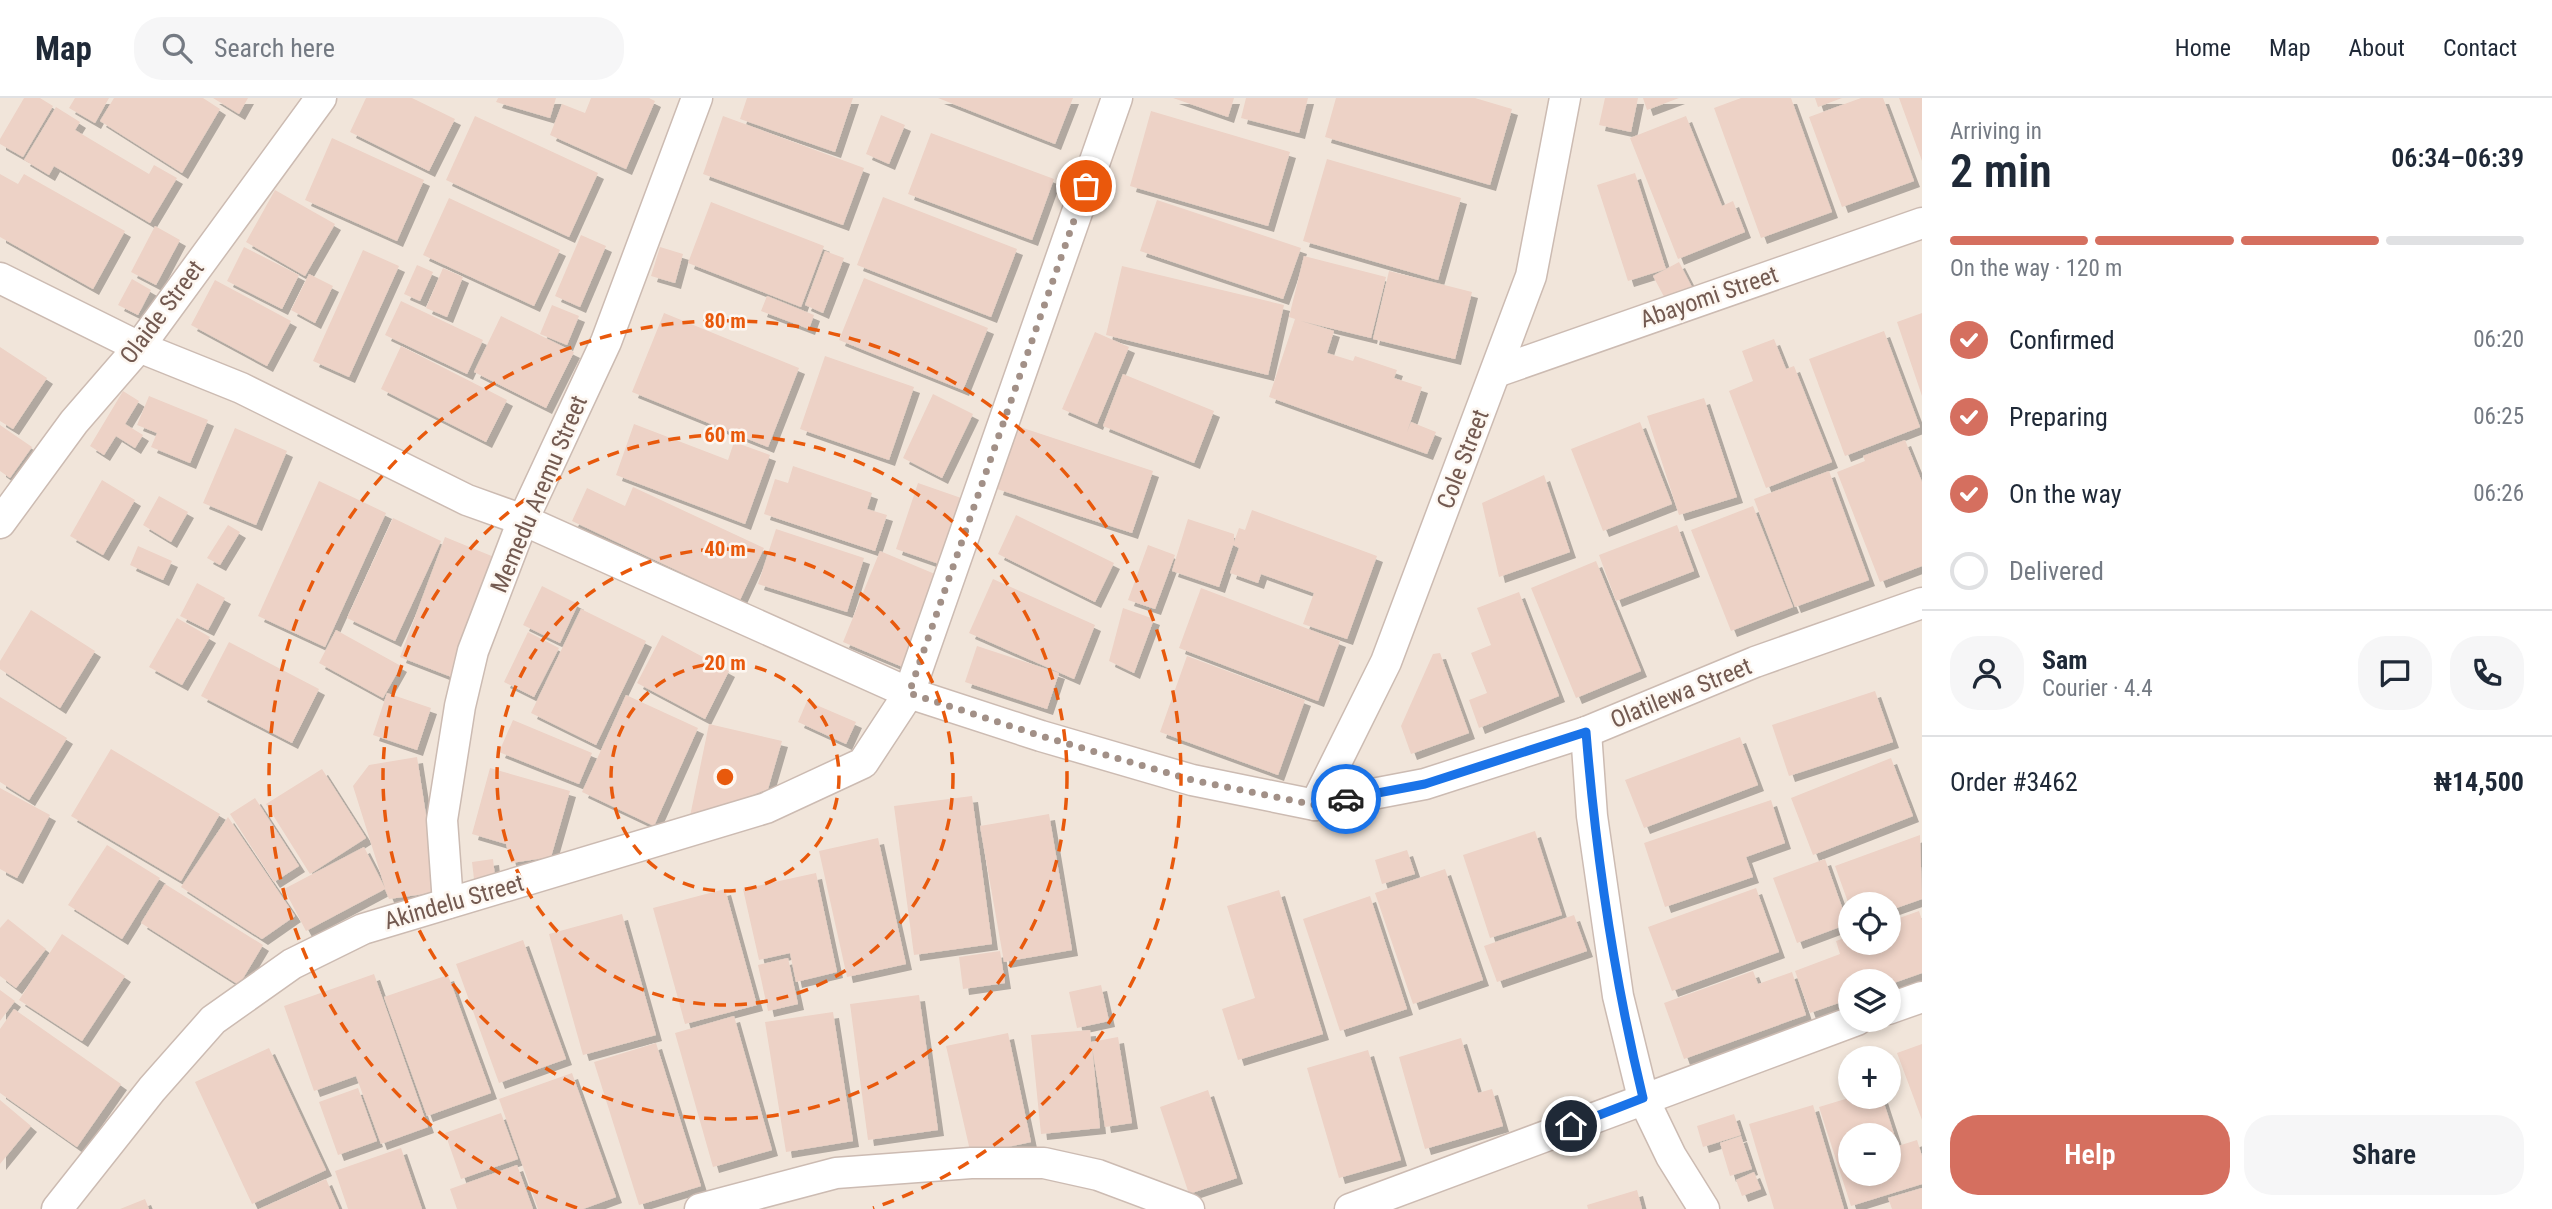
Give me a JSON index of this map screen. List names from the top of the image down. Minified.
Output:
{"streets":{"street":["Abayomi Street","Olaide Street","Cole Street","Memedu Aremu Street","Olatilewa Street","Akindelu Street"]},"crossings":[["Abayomi Street","Cole Street"],["Cole Street","Olatilewa Street"],["Memedu Aremu Street","Akindelu Street"]],"page":{"header":"Map","search":"Search here","nav":["Home","Map","About","Contact"],"heading":["2 min","Arriving in","06:34–06:39"],"panel":["Sam","Courier · 4.4","Order #3462","₦14,500"],"bar":"On the way · 120 m","list":[["Confirmed","06:20"],["Preparing","06:25"],["On the way","06:26"],"Delivered"],"map_buttons":["+","−"],"buttons":["Help","Share"]},"rings":["80 m","60 m","40 m","20 m"]}
